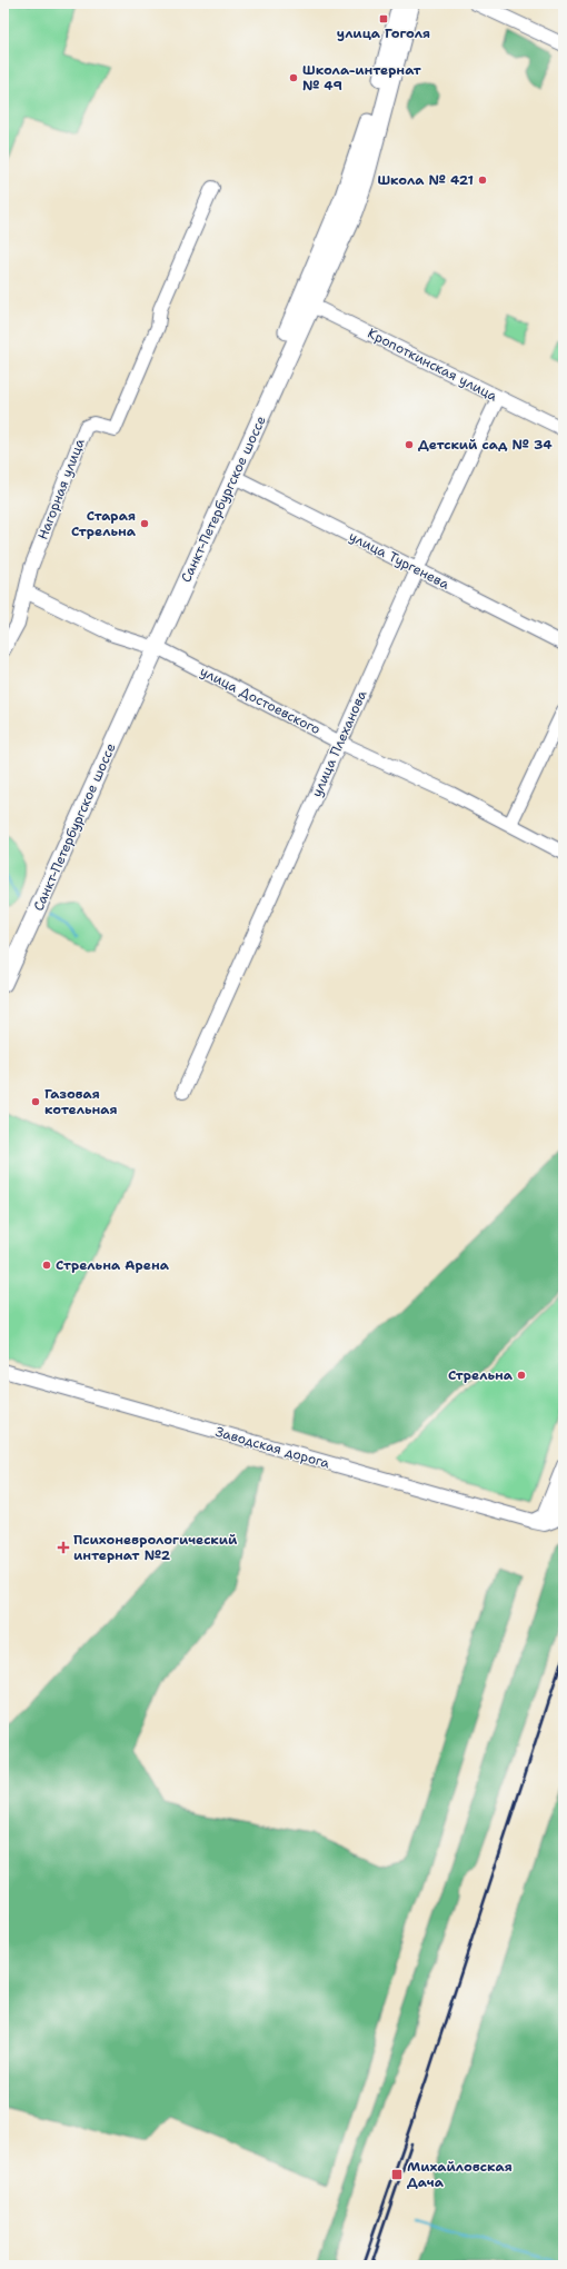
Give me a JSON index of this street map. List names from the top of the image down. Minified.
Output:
{"streets":{"main road":["Санкт-Петербургское шоссе"],"street":["Кропоткинская улица","Нагорная улица","улица Тургенева","улица Достоевского","улица Плеханова","Заводская дорога"]},"crossings":[["Кропоткинская улица","Санкт-Петербургское шоссе"],["Кропоткинская улица","улица Плеханова"],["Нагорная улица","улица Достоевского"],["Санкт-Петербургское шоссе","улица Тургенева"],["Санкт-Петербургское шоссе","улица Достоевского"],["улица Тургенева","улица Плеханова"],["улица Достоевского","улица Плеханова"]],"places":{"transit":["улица Гоголя","Михайловская Дача"],"other":["Школа-интернат № 49","Школа № 421","Детский сад № 34","Старая Стрельна","Газовая котельная","Стрельна Арена","Стрельна"],"health":["Психоневрологический интернат №2"]}}
